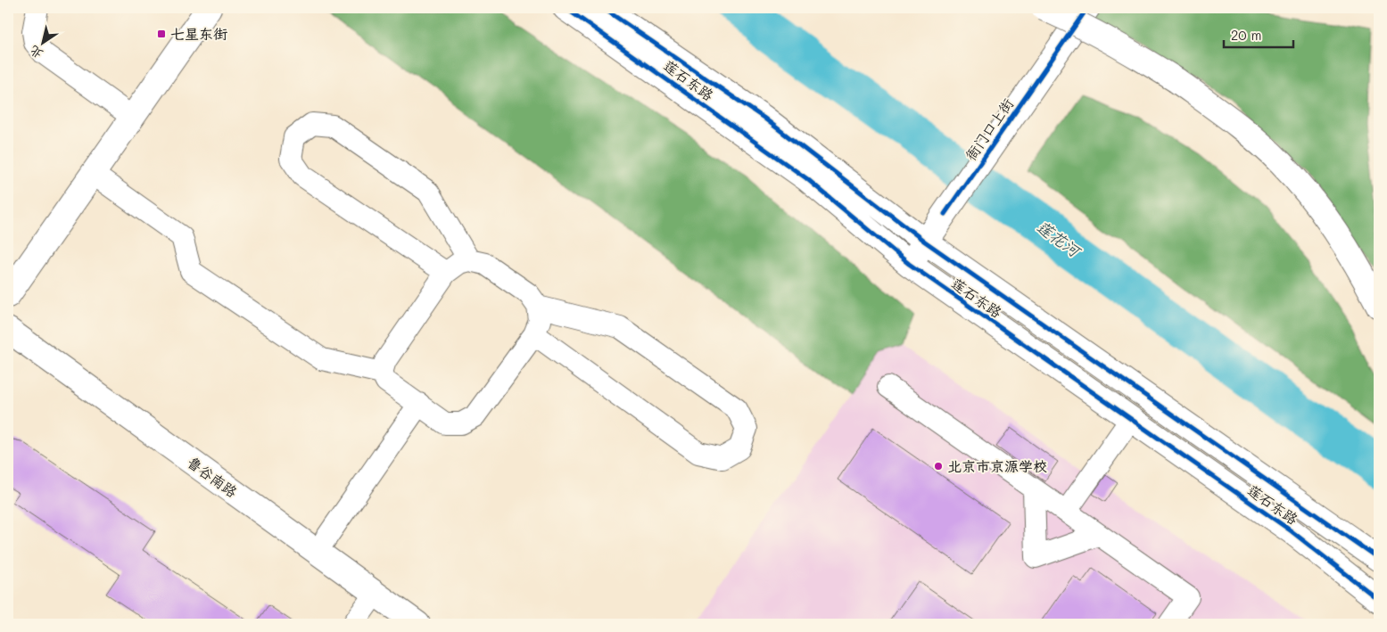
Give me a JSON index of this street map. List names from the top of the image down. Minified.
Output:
{"streets":{"main road":["莲石东路","衙门口上街","鲁谷南路"]},"crossings":[["莲石东路","衙门口上街"]],"water":["莲花河"],"places":{"transit":["七星东街"],"other":["北京市京源学校"]},"scale_bar":"20 m","north":"bottom left"}
